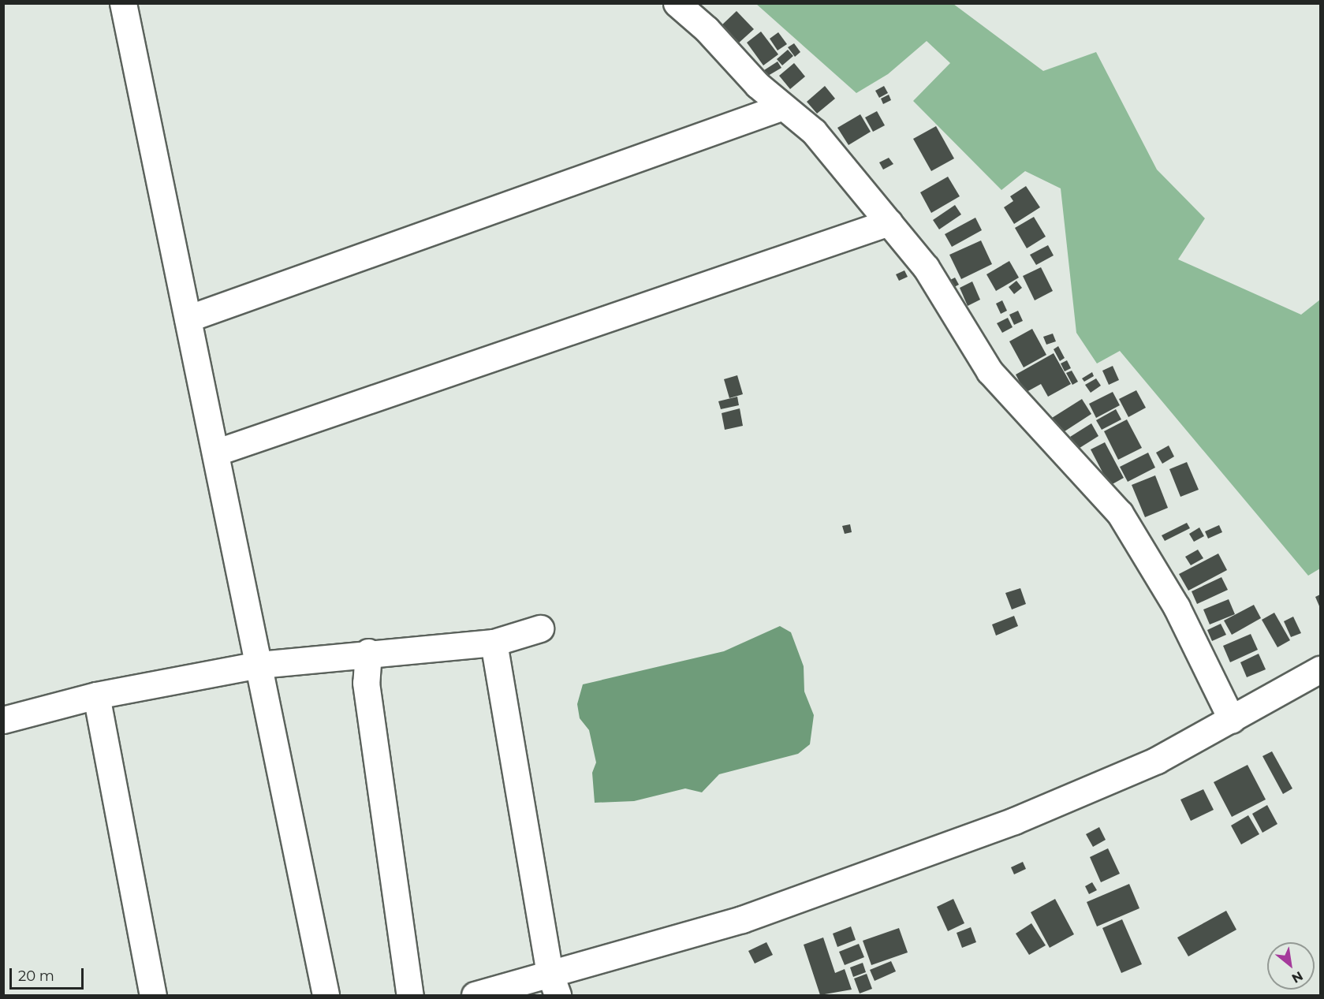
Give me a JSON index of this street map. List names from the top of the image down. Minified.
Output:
{"scale_bar":"20 m","north":"bottom right"}
